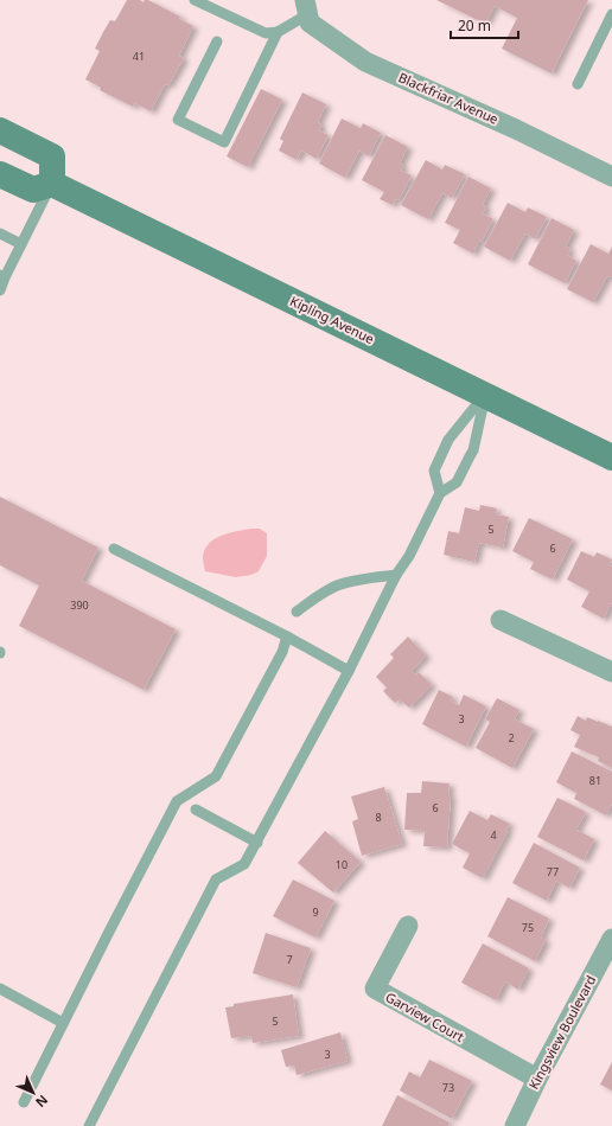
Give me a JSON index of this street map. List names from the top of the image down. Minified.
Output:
{"streets":{"main road":["Kipling Avenue"],"street":["Blackfriar Avenue","Garview Court","Kingsview Boulevard"]},"crossings":[["Garview Court","Kingsview Boulevard"]],"house_numbers":["41","5","6","390","3","2","81","6","8","4","10","77","9","75","7","5","3","73"],"scale_bar":"20 m","north":"bottom right"}
